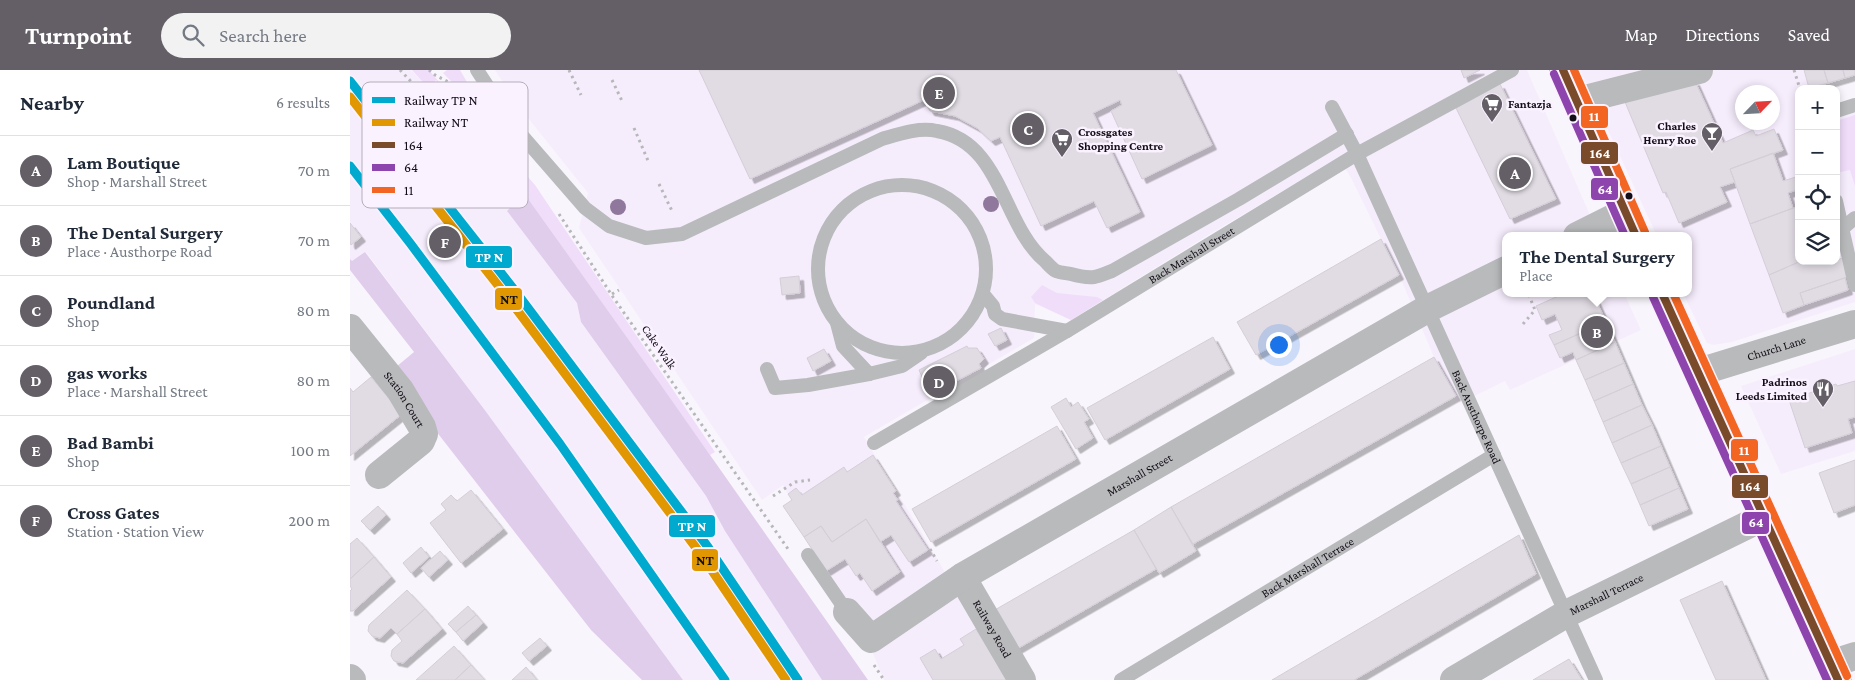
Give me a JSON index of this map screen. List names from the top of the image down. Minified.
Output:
{"streets":{"street":["Church Lane","Station Court","Marshall Street","Marshall Terrace","Railway Road"],"lane":["Back Marshall Street","Back Austhorpe Road","Back Marshall Terrace"],"path":["Cake Walk"]},"crossings":[["Back Marshall Street","Back Austhorpe Road"],["Back Austhorpe Road","Marshall Street"],["Back Austhorpe Road","Back Marshall Terrace"],["Back Austhorpe Road","Marshall Terrace"],["Marshall Street","Railway Road"]],"places":{"supermarket":["Fantazja","Crossgates Shopping Centre"],"bar":["Charles Henry Roe"],"restaurant":["Padrinos Leeds Limited"]},"lines":["transit line 164","transit line 11","transit line 64","rail line NT"],"legend":["Railway TP N","Railway NT","164","64","11"],"north":"top right","page":{"header":"Turnpoint","search":"Search here","nav":["Map","Directions","Saved"],"heading":["Nearby","6 results"],"pins":["E","C","A","F","B","D"],"map_buttons":["+","−"],"list":[{"mark":"A","name":"Lam Boutique","note":"Shop · Marshall Street","value":"70 m"},{"mark":"B","name":"The Dental Surgery","note":"Place · Austhorpe Road","value":"70 m"},{"mark":"C","name":"Poundland","note":"Shop","value":"80 m"},{"mark":"D","name":"gas works","note":"Place · Marshall Street","value":"80 m"},{"mark":"E","name":"Bad Bambi","note":"Shop","value":"100 m"},{"mark":"F","name":"Cross Gates","note":"Station · Station View","value":"200 m"}],"popup":["The Dental Surgery","Place"]}}
